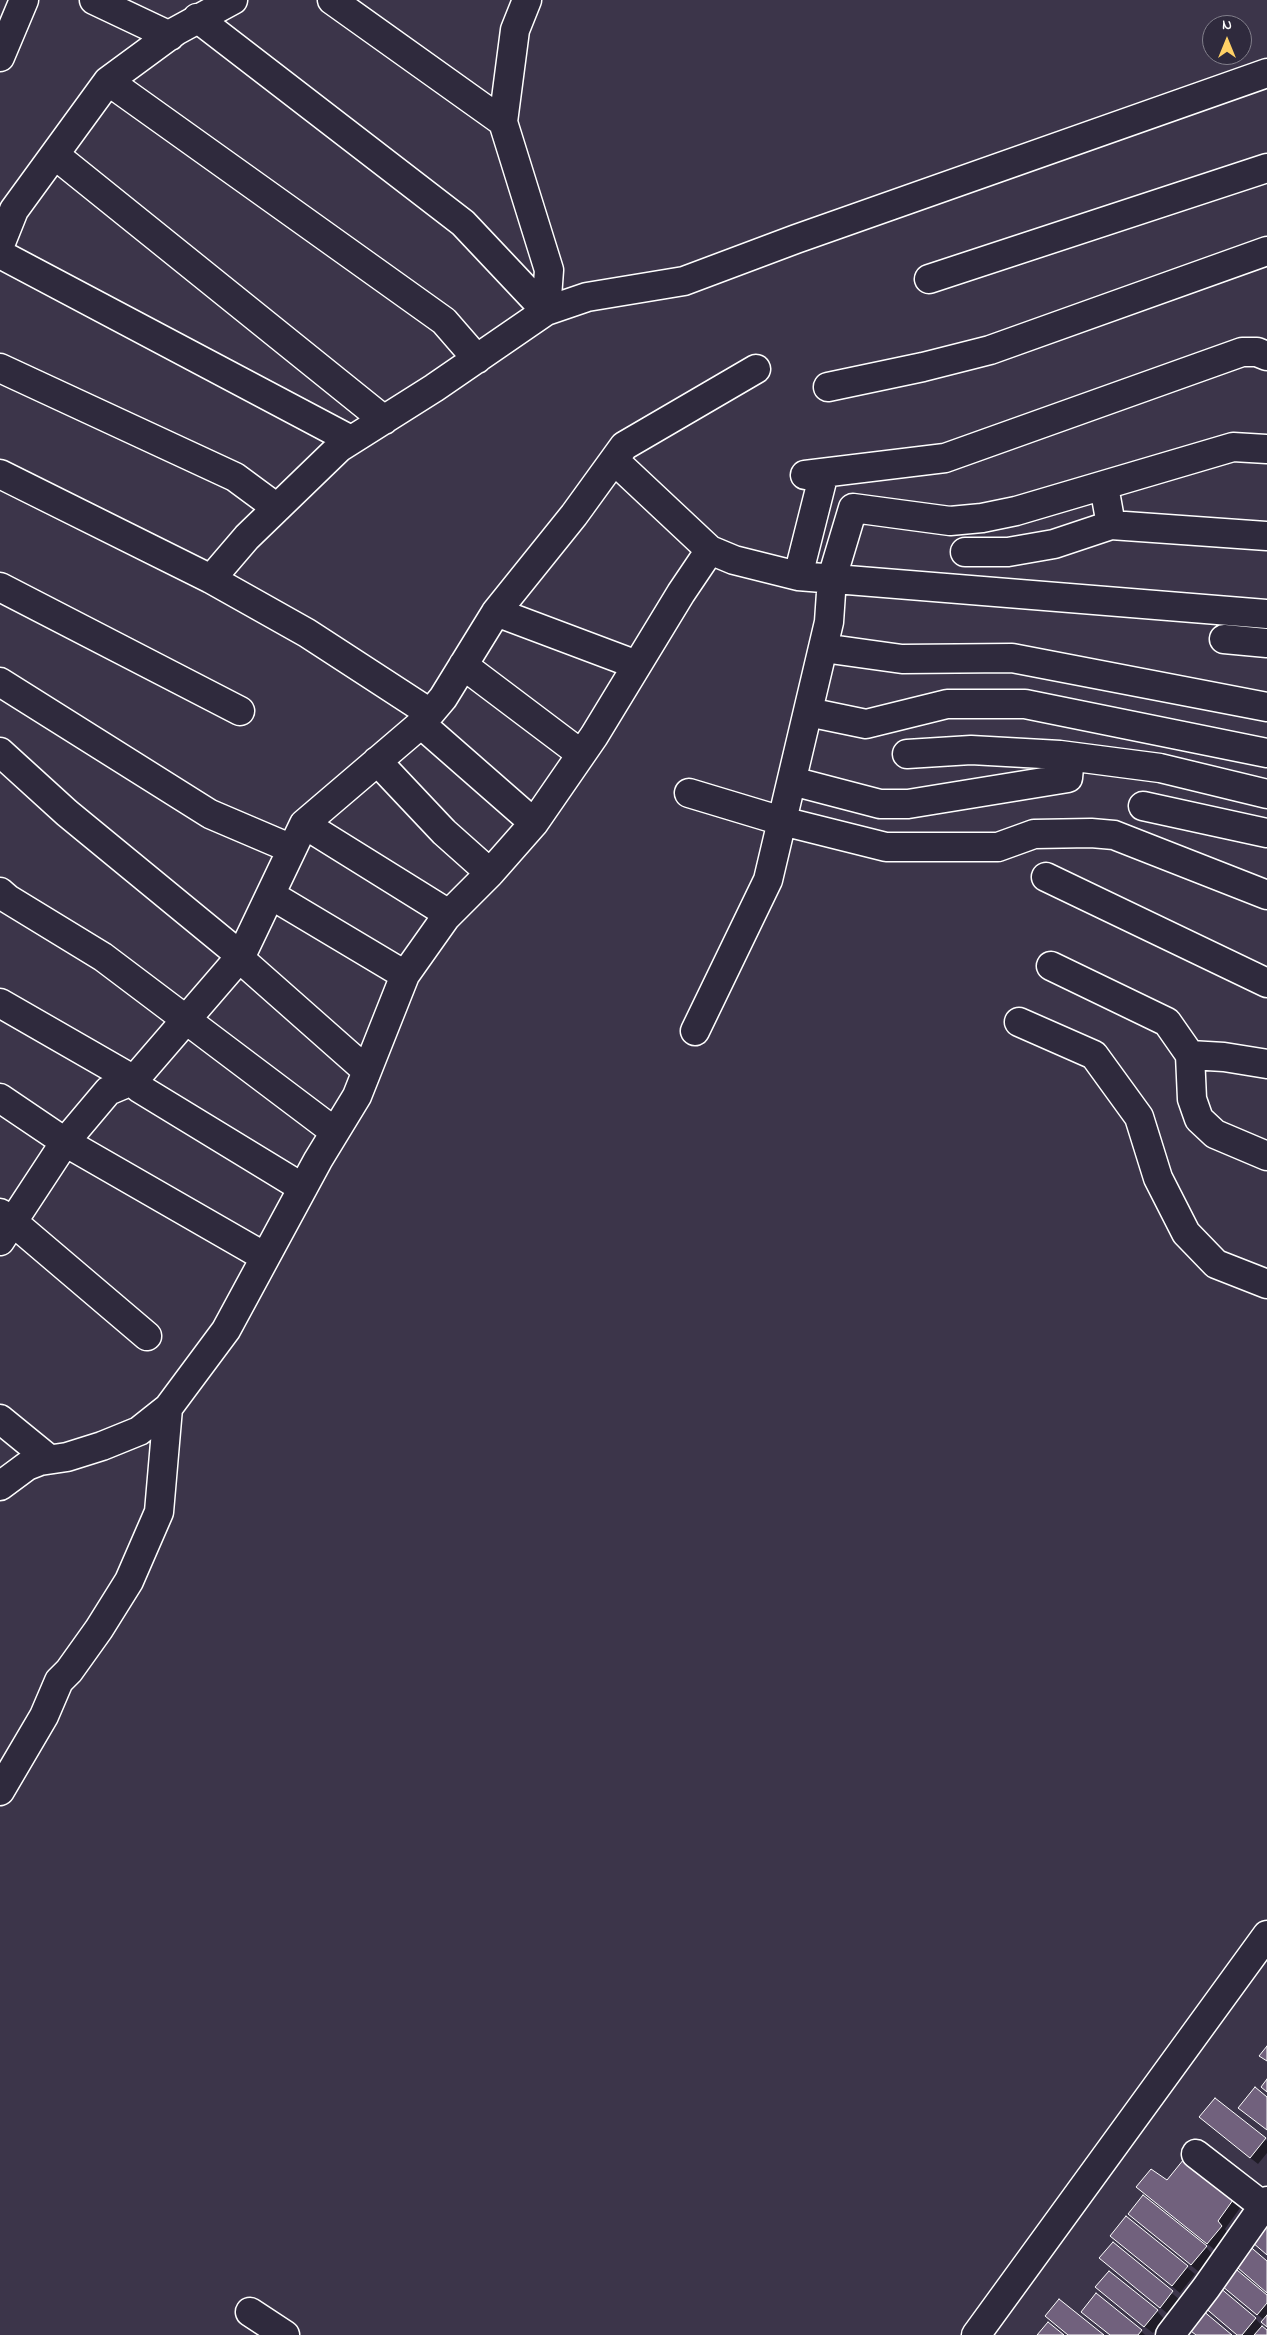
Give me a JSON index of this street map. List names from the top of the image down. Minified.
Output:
{"north":"top"}
